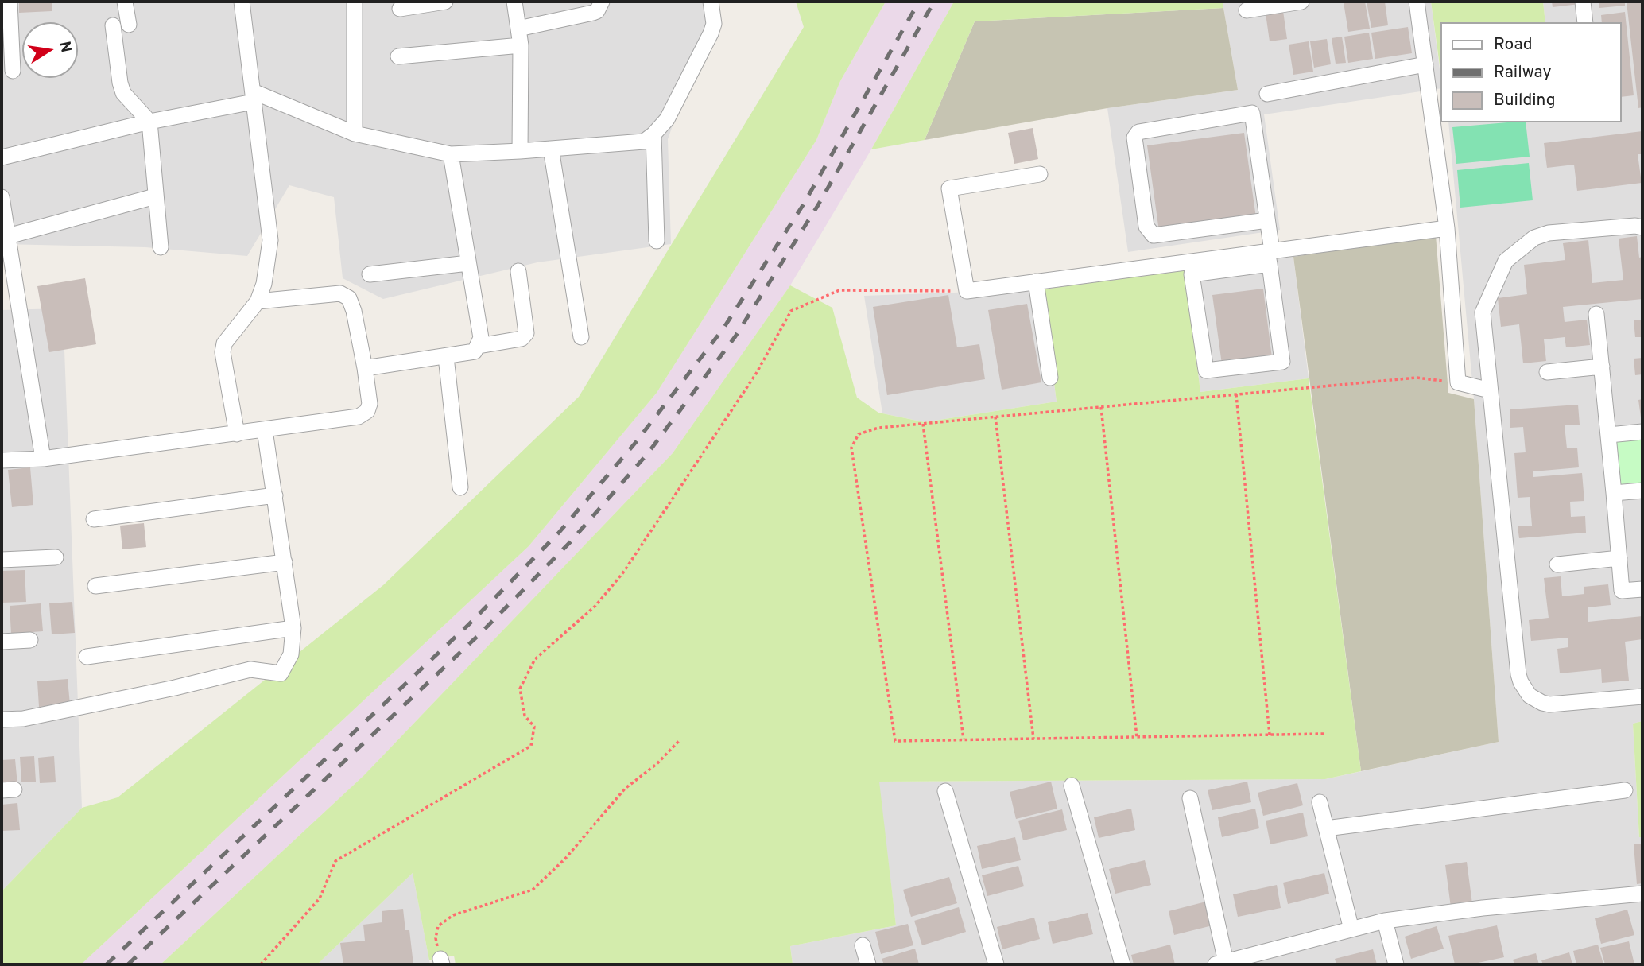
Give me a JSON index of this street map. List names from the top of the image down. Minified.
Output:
{"legend":["Road","Railway","Building"],"north":"right"}
